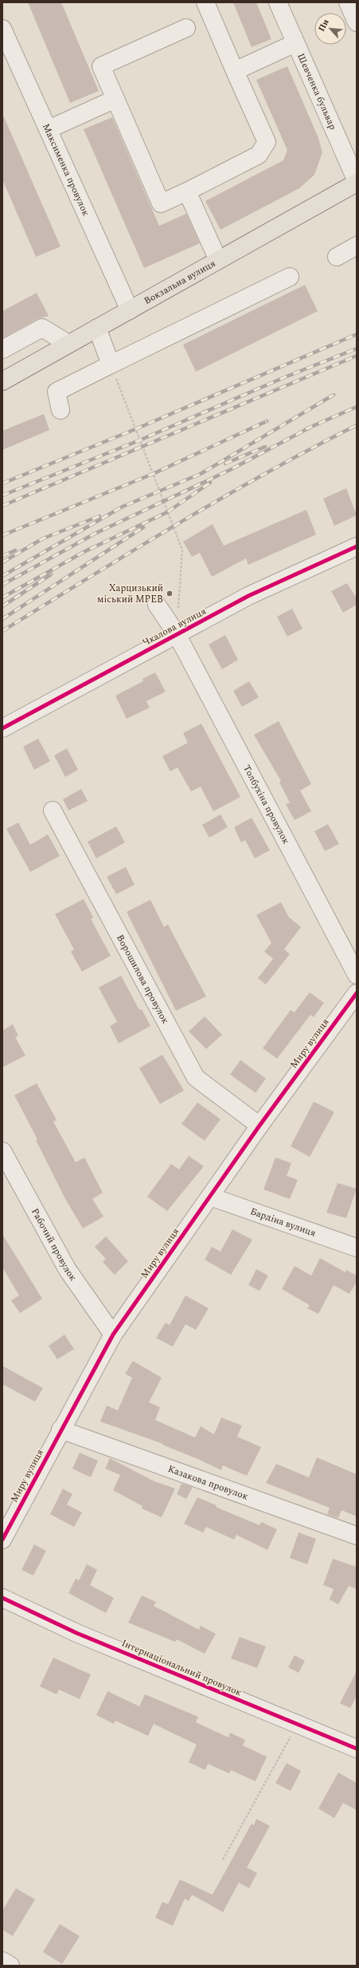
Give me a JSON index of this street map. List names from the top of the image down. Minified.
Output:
{"streets":{"main road":["Вокзальна вулиця"],"street":["Шевченка бульвар","Максименка провулок","Чкалова вулиця","Толбухіна провулок","Ворошилова провулок","Миру вулиця","Бардіна вулиця","Рабочий провулок","Казакова провулок","Інтернаціональний провулок"]},"crossings":[["Шевченка бульвар","Вокзальна вулиця"],["Максименка провулок","Вокзальна вулиця"],["Чкалова вулиця","Толбухіна провулок"],["Ворошилова провулок","Миру вулиця"],["Миру вулиця","Бардіна вулиця"],["Миру вулиця","Рабочий провулок"],["Миру вулиця","Казакова провулок"]],"places":["Харцизький міський МРЕВ"],"north":"top left"}
